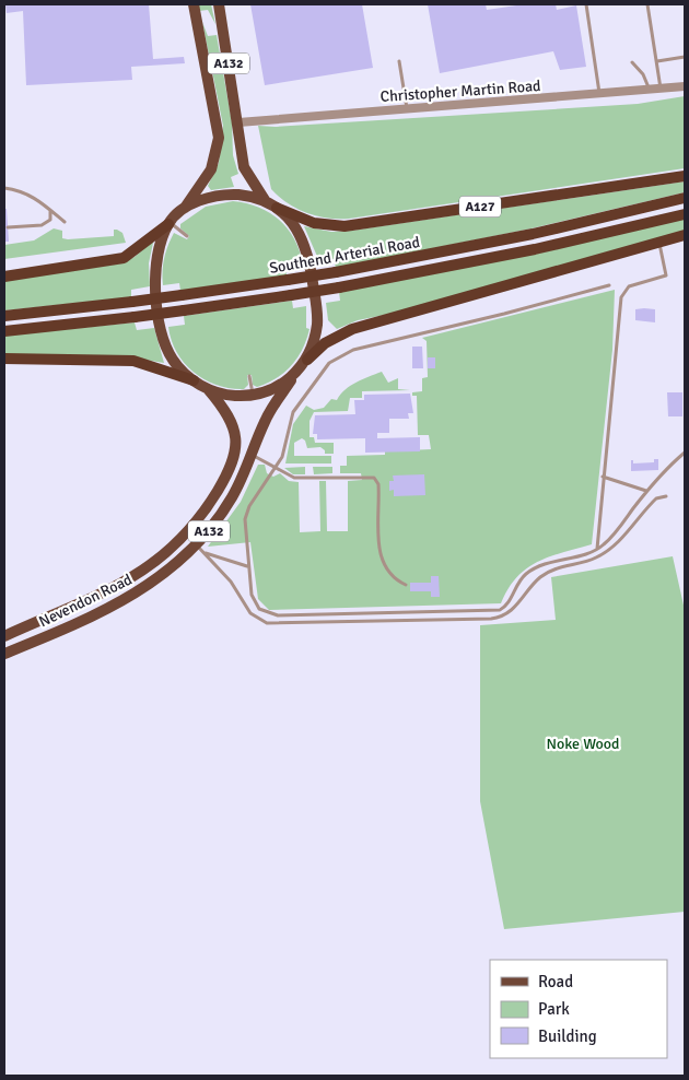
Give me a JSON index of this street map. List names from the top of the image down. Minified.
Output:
{"streets":{"highway":["A127","Southend Arterial Road"],"main road":["A132","Nevendon Road"],"street":["Christopher Martin Road"]},"crossings":[["A132","Christopher Martin Road"],["A132","A127"],["A132","Nevendon Road"],["A127","Nevendon Road"]],"parks":["Noke Wood"],"legend":["Road","Park","Building"]}
